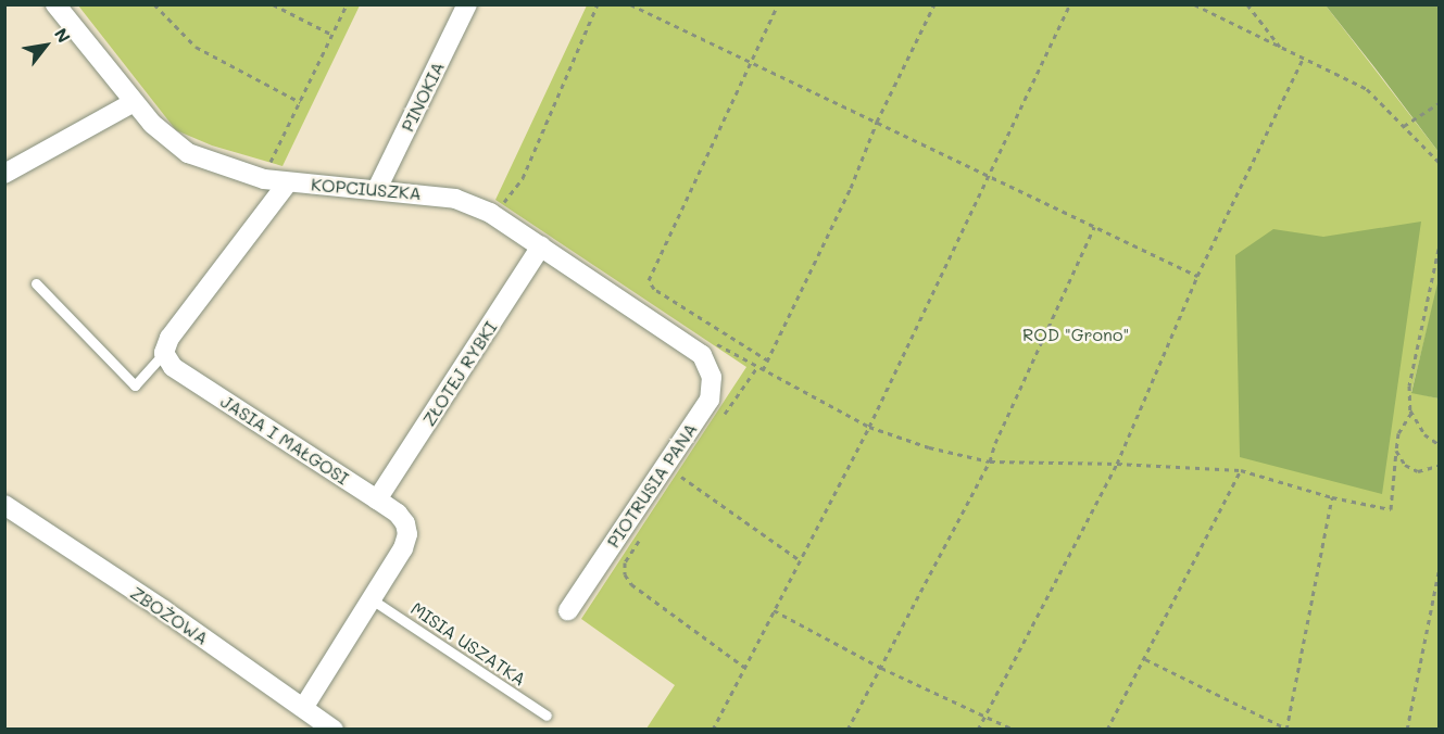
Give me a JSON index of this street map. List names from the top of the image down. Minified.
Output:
{"streets":{"street":["PINOKIA","KOPCIUSZKA","ZŁOTEJ RYBKI","JASIA I MAŁGOSI","PIOTRUSIA PANA","ZBOŻOWA"],"lane":["MISIA USZATKA"]},"crossings":[["PINOKIA","KOPCIUSZKA"],["KOPCIUSZKA","ZŁOTEJ RYBKI"],["KOPCIUSZKA","PIOTRUSIA PANA"],["ZŁOTEJ RYBKI","JASIA I MAŁGOSI"],["JASIA I MAŁGOSI","ZBOŻOWA"],["JASIA I MAŁGOSI","MISIA USZATKA"]],"parks":["ROD \"Grono\""],"north":"top right"}
